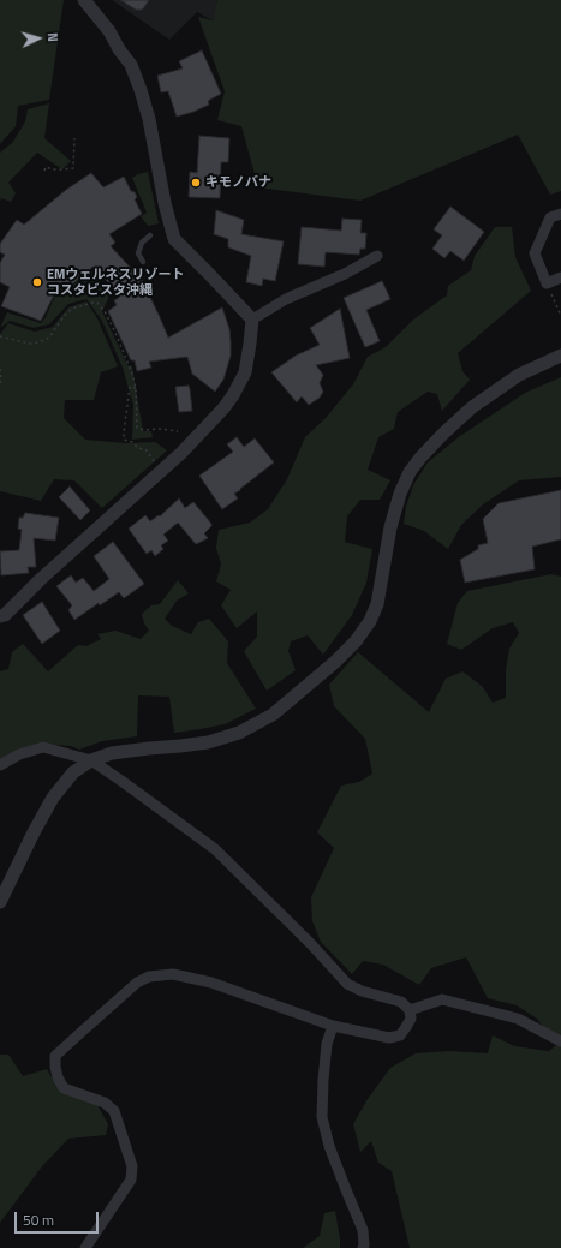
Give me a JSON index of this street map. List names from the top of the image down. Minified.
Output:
{"places":["キモノバナ","EMウェルネスリゾート コスタビスタ沖縄"],"scale_bar":"50 m","north":"right"}
